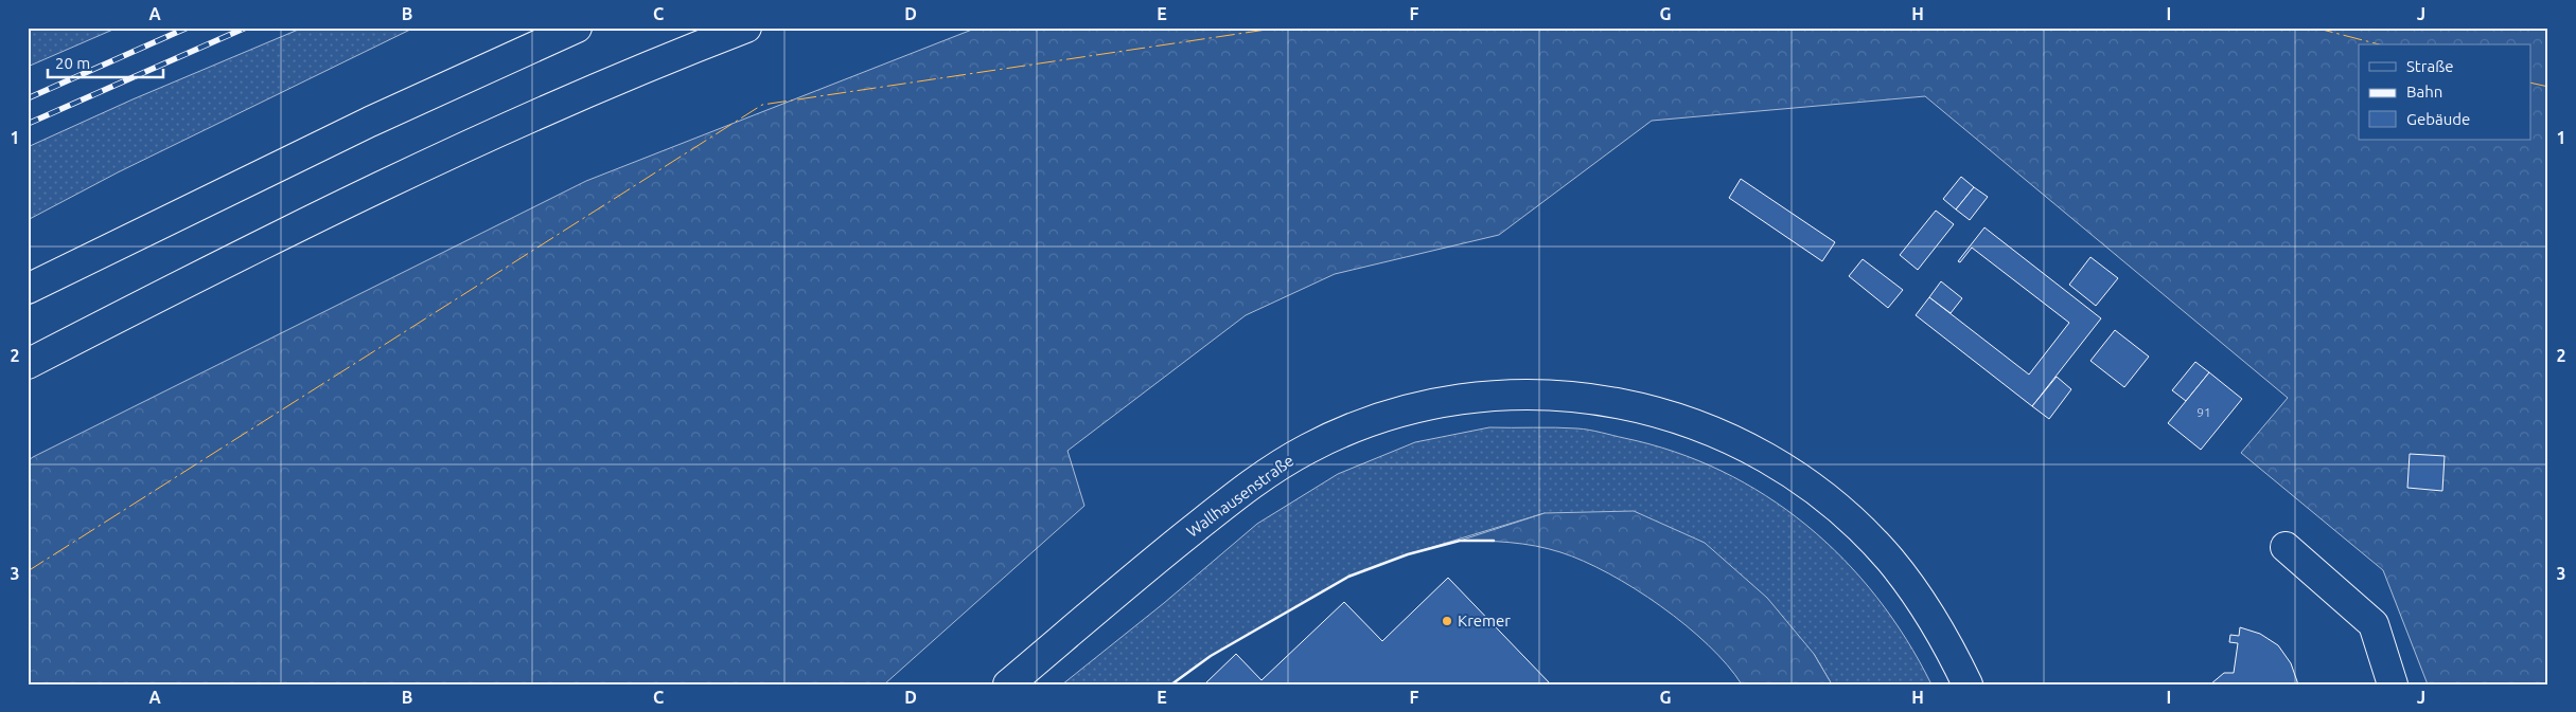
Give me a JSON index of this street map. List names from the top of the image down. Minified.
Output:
{"streets":{"main road":["Wallhausenstraße"]},"places":["Kremer"],"house_numbers":["91"],"legend":["Straße","Bahn","Gebäude"],"scale_bar":"20 m","grid":{"columns":["A","B","C","D","E","F","G","H","I","J"],"rows":["1","2","3"]}}
